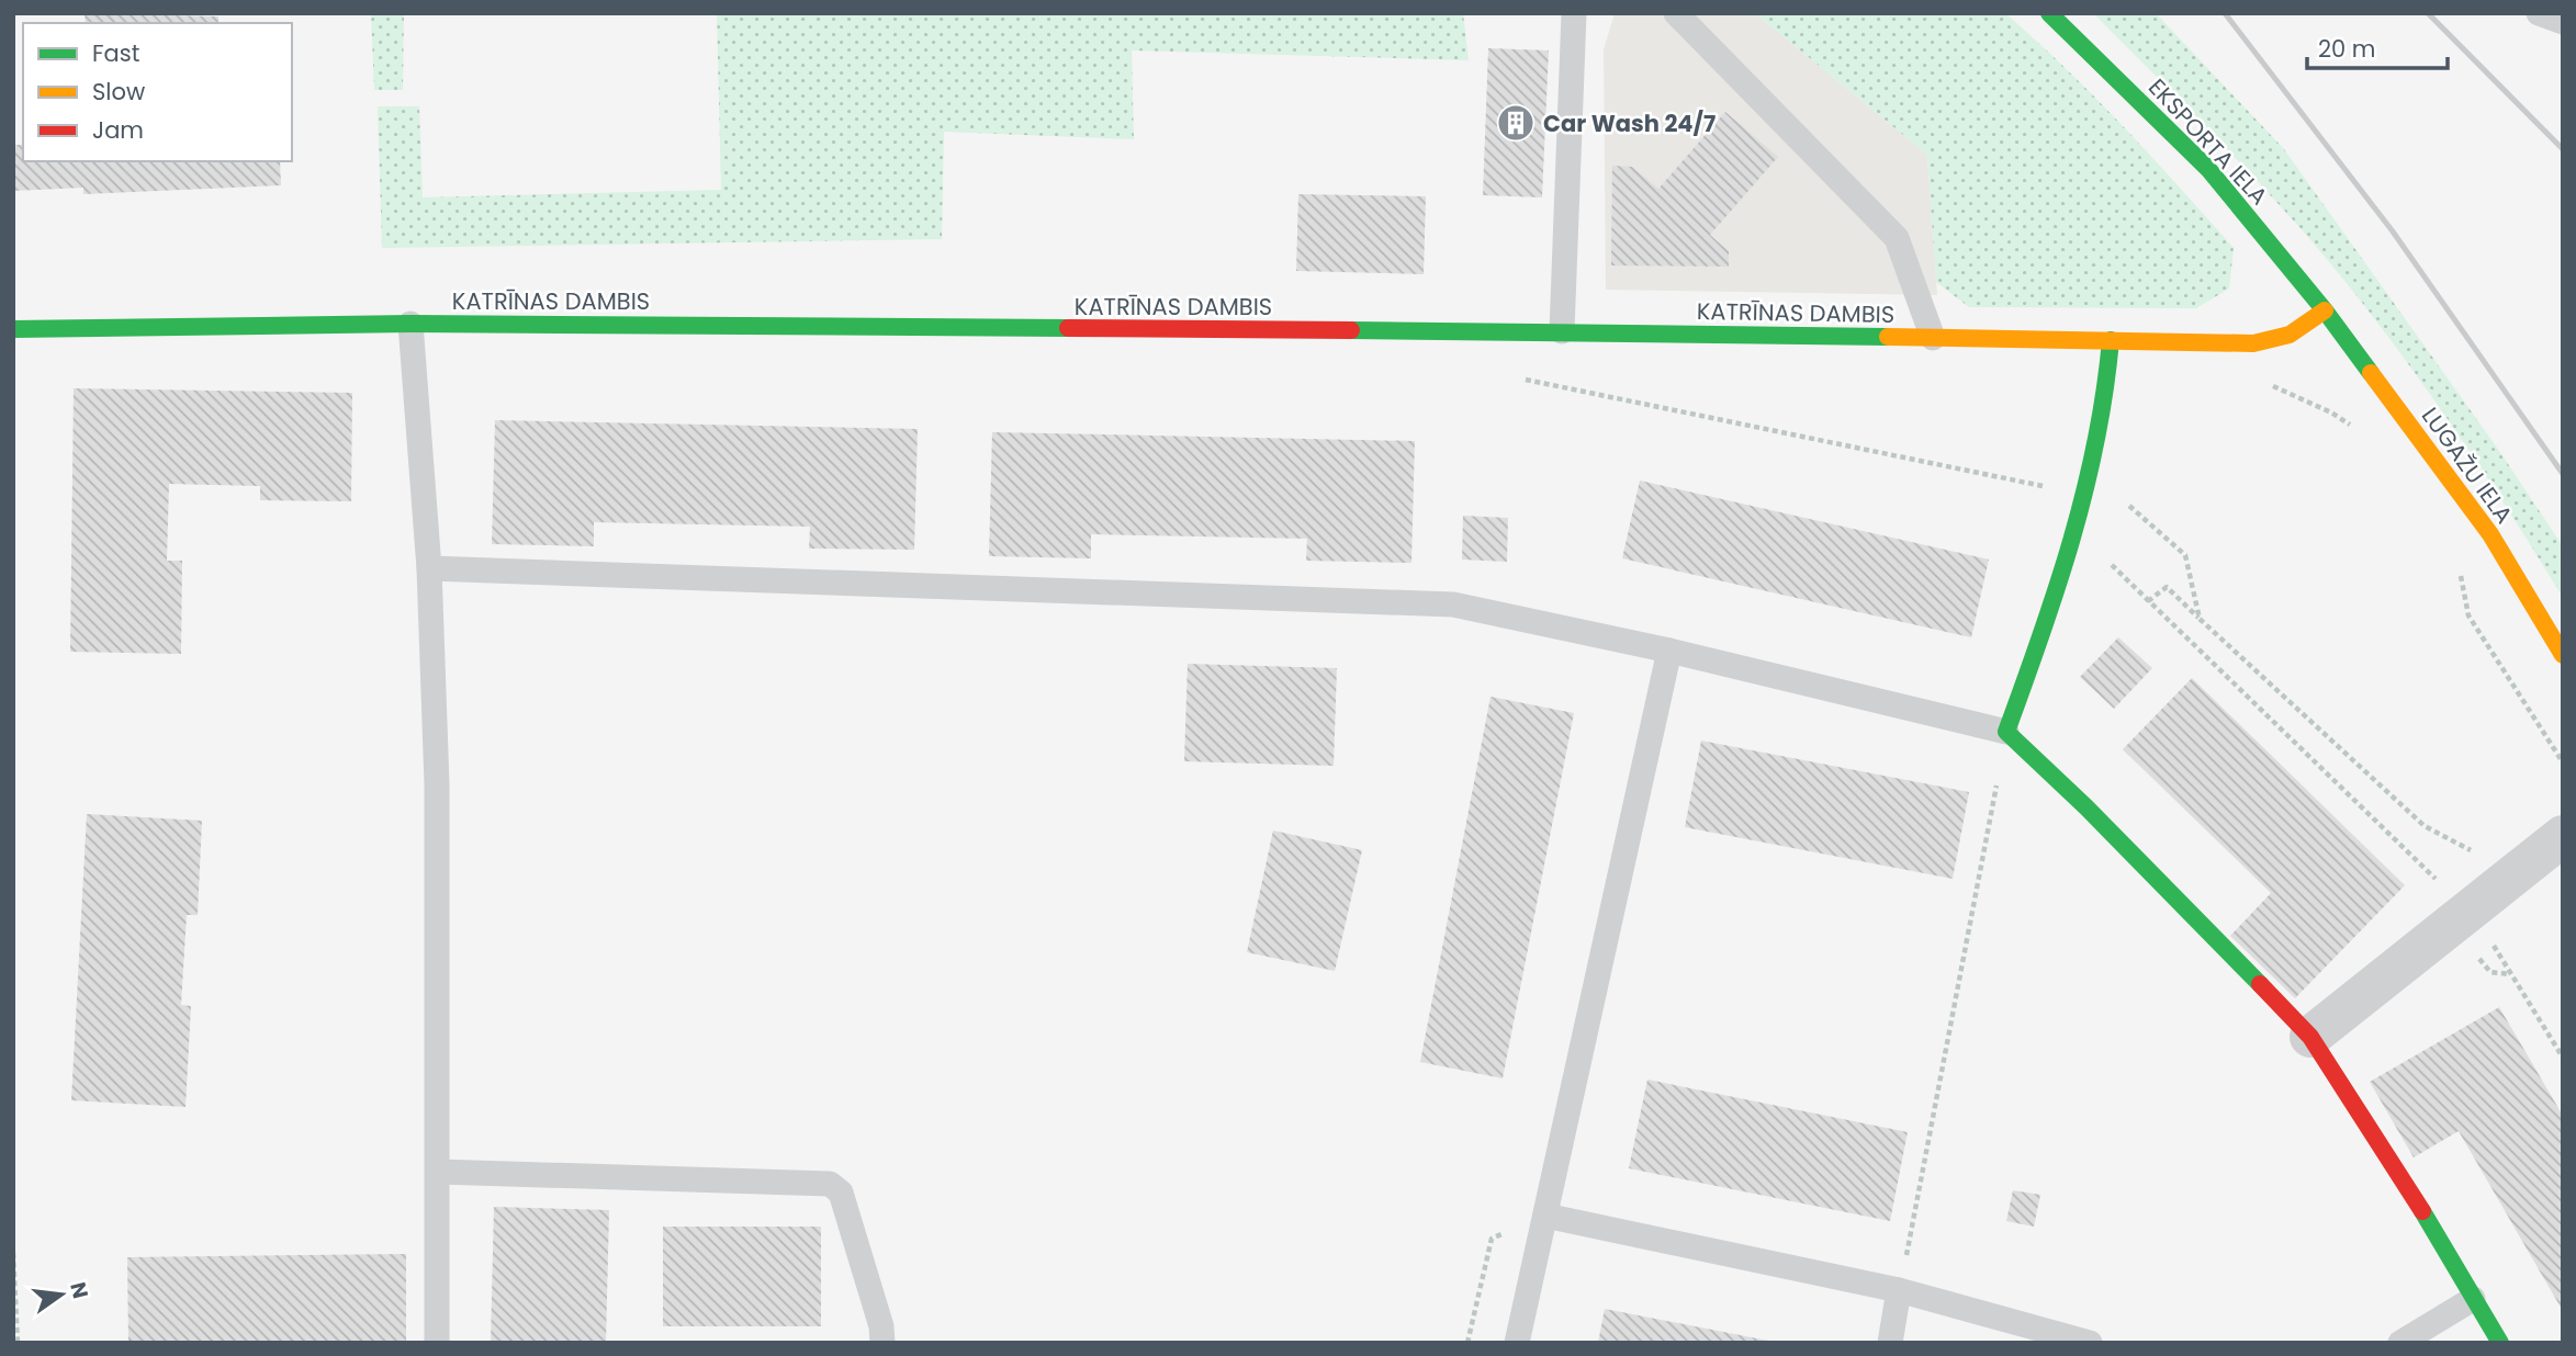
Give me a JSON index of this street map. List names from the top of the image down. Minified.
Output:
{"streets":{"street":["EKSPORTA IELA","KATRĪNAS DAMBIS","LUGAŽU IELA"]},"crossings":[["EKSPORTA IELA","KATRĪNAS DAMBIS"],["EKSPORTA IELA","LUGAŽU IELA"],["KATRĪNAS DAMBIS","LUGAŽU IELA"]],"places":{"building":["Car Wash 24/7"]},"legend":["Fast","Slow","Jam"],"scale_bar":"20 m","north":"right"}
